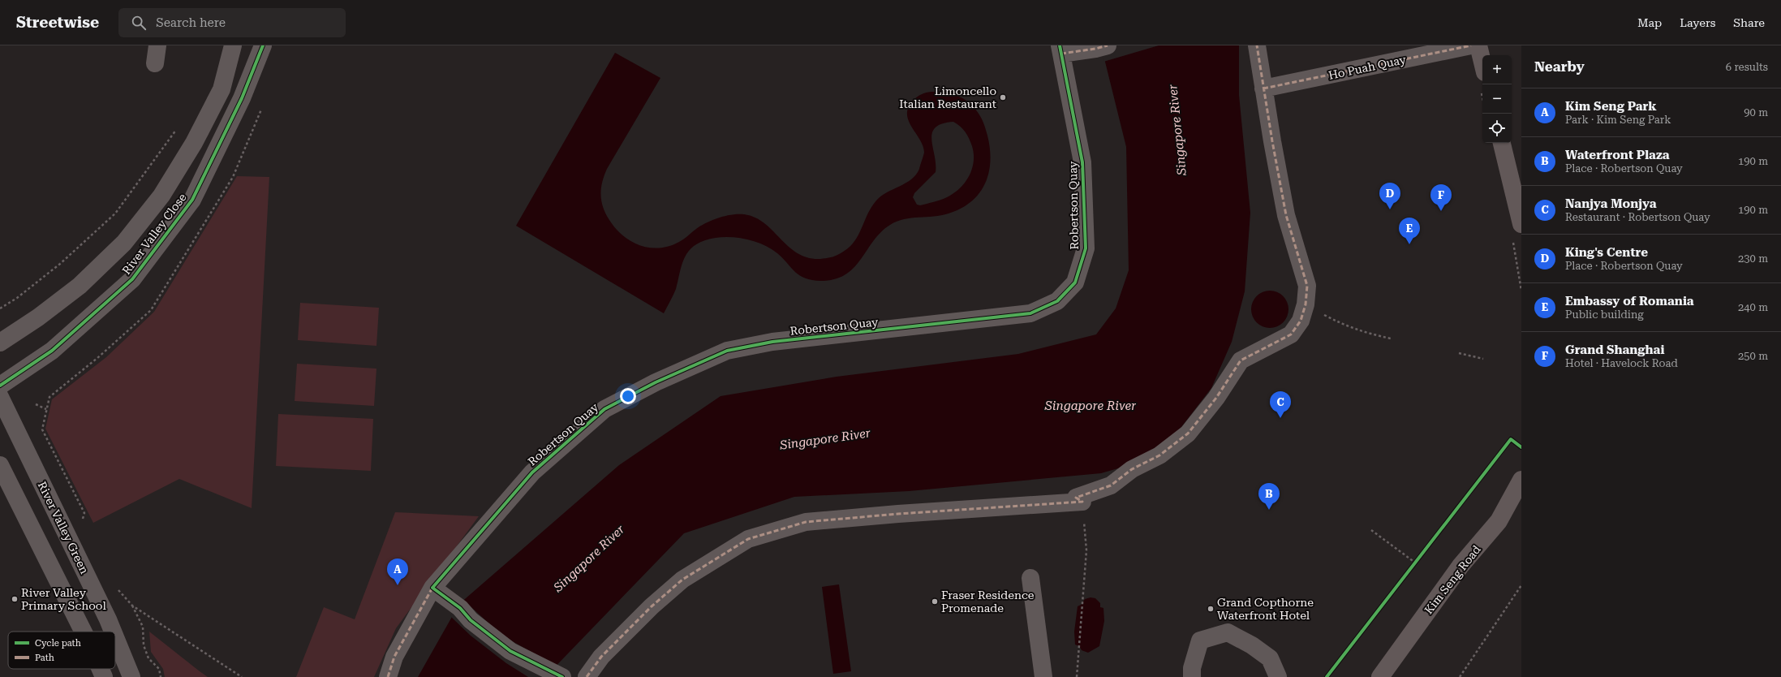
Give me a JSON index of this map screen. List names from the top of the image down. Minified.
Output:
{"streets":{"main road":["Kim Seng Road"],"street":["Ho Puah Quay","Robertson Quay","River Valley Close","River Valley Green"]},"water":["Singapore River"],"places":["Limoncello Italian Restaurant","River Valley Primary School","Fraser Residence Promenade","Grand Copthorne Waterfront Hotel"],"legend":["Cycle path","Path"],"page":{"header":"Streetwise","search":"Search here","nav":["Map","Layers","Share"],"heading":["Nearby","6 results"],"map_buttons":["+","−"],"list":[{"mark":"A","name":"Kim Seng Park","note":"Park · Kim Seng Park","value":"90 m"},{"mark":"B","name":"Waterfront Plaza","note":"Place · Robertson Quay","value":"190 m"},{"mark":"C","name":"Nanjya Monjya","note":"Restaurant · Robertson Quay","value":"190 m"},{"mark":"D","name":"King's Centre","note":"Place · Robertson Quay","value":"230 m"},{"mark":"E","name":"Embassy of Romania","note":"Public building","value":"240 m"},{"mark":"F","name":"Grand Shanghai","note":"Hotel · Havelock Road","value":"250 m"}],"pins":["D","F","E","C","B","A"]}}
